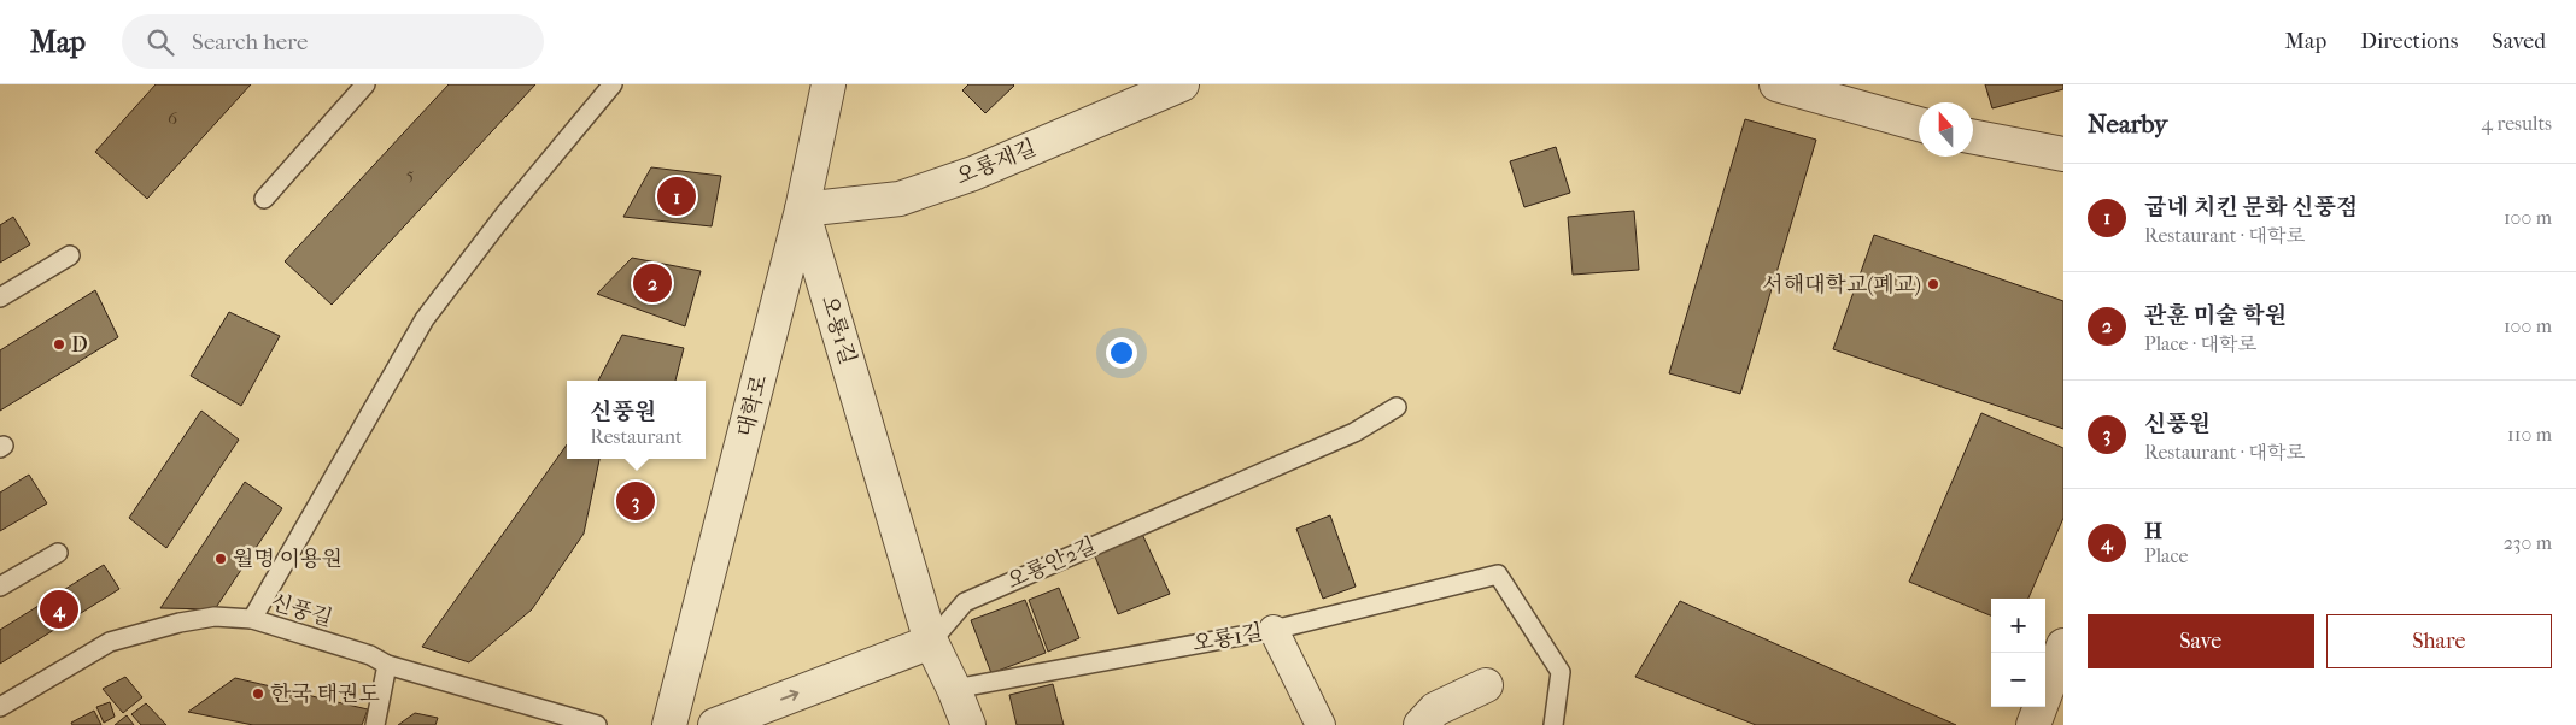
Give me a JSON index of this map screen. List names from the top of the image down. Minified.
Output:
{"streets":{"street":["오룡재길","오룡1길","대학로","오룡안2길"],"lane":["신풍길"]},"crossings":[["오룡재길","오룡1길"],["오룡재길","대학로"],["오룡1길","대학로"],["오룡1길","오룡안2길"]],"places":["서해대학교(폐교)","D","월명 이용원","한국 태권도"],"house_numbers":["6","5"],"north":"top","page":{"header":"Map","search":"Search here","nav":["Map","Directions","Saved"],"heading":["Nearby","4 results"],"list":[{"mark":"1","name":"굽네 치킨 문화 신풍점","note":"Restaurant · 대학로","value":"100 m"},{"mark":"2","name":"관훈 미술 학원","note":"Place · 대학로","value":"100 m"},{"mark":"3","name":"신풍원","note":"Restaurant · 대학로","value":"110 m"},{"mark":"4","name":"H","note":"Place","value":"230 m"}],"pins":["1","2","3","4"],"popup":["신풍원","Restaurant"],"buttons":["Save","Share"],"map_buttons":["+","−"]}}
